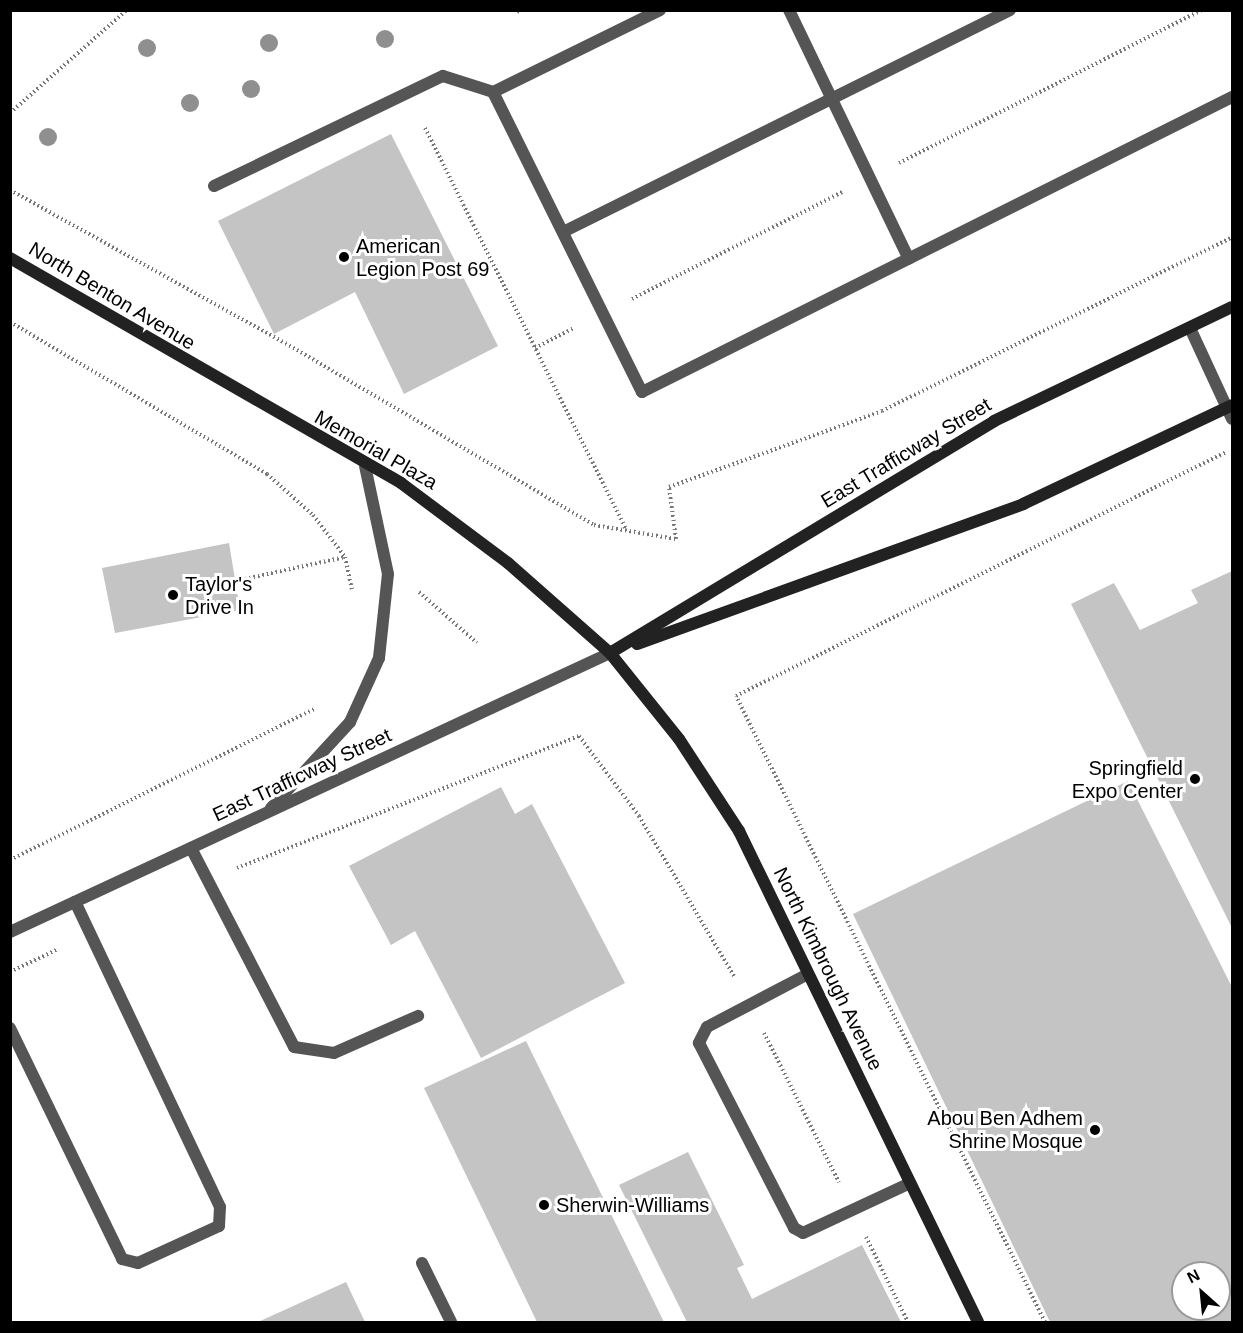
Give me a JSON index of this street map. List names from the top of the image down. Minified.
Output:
{"streets":{"main road":["North Benton Avenue","Memorial Plaza","East Trafficway Street","North Kimbrough Avenue"]},"crossings":[["North Benton Avenue","Memorial Plaza"],["Memorial Plaza","East Trafficway Street"],["Memorial Plaza","North Kimbrough Avenue"],["East Trafficway Street","North Kimbrough Avenue"]],"places":["American Legion Post 69","Taylor's Drive In","Springfield Expo Center","Abou Ben Adhem Shrine Mosque","Sherwin-Williams"],"north":"top left"}
